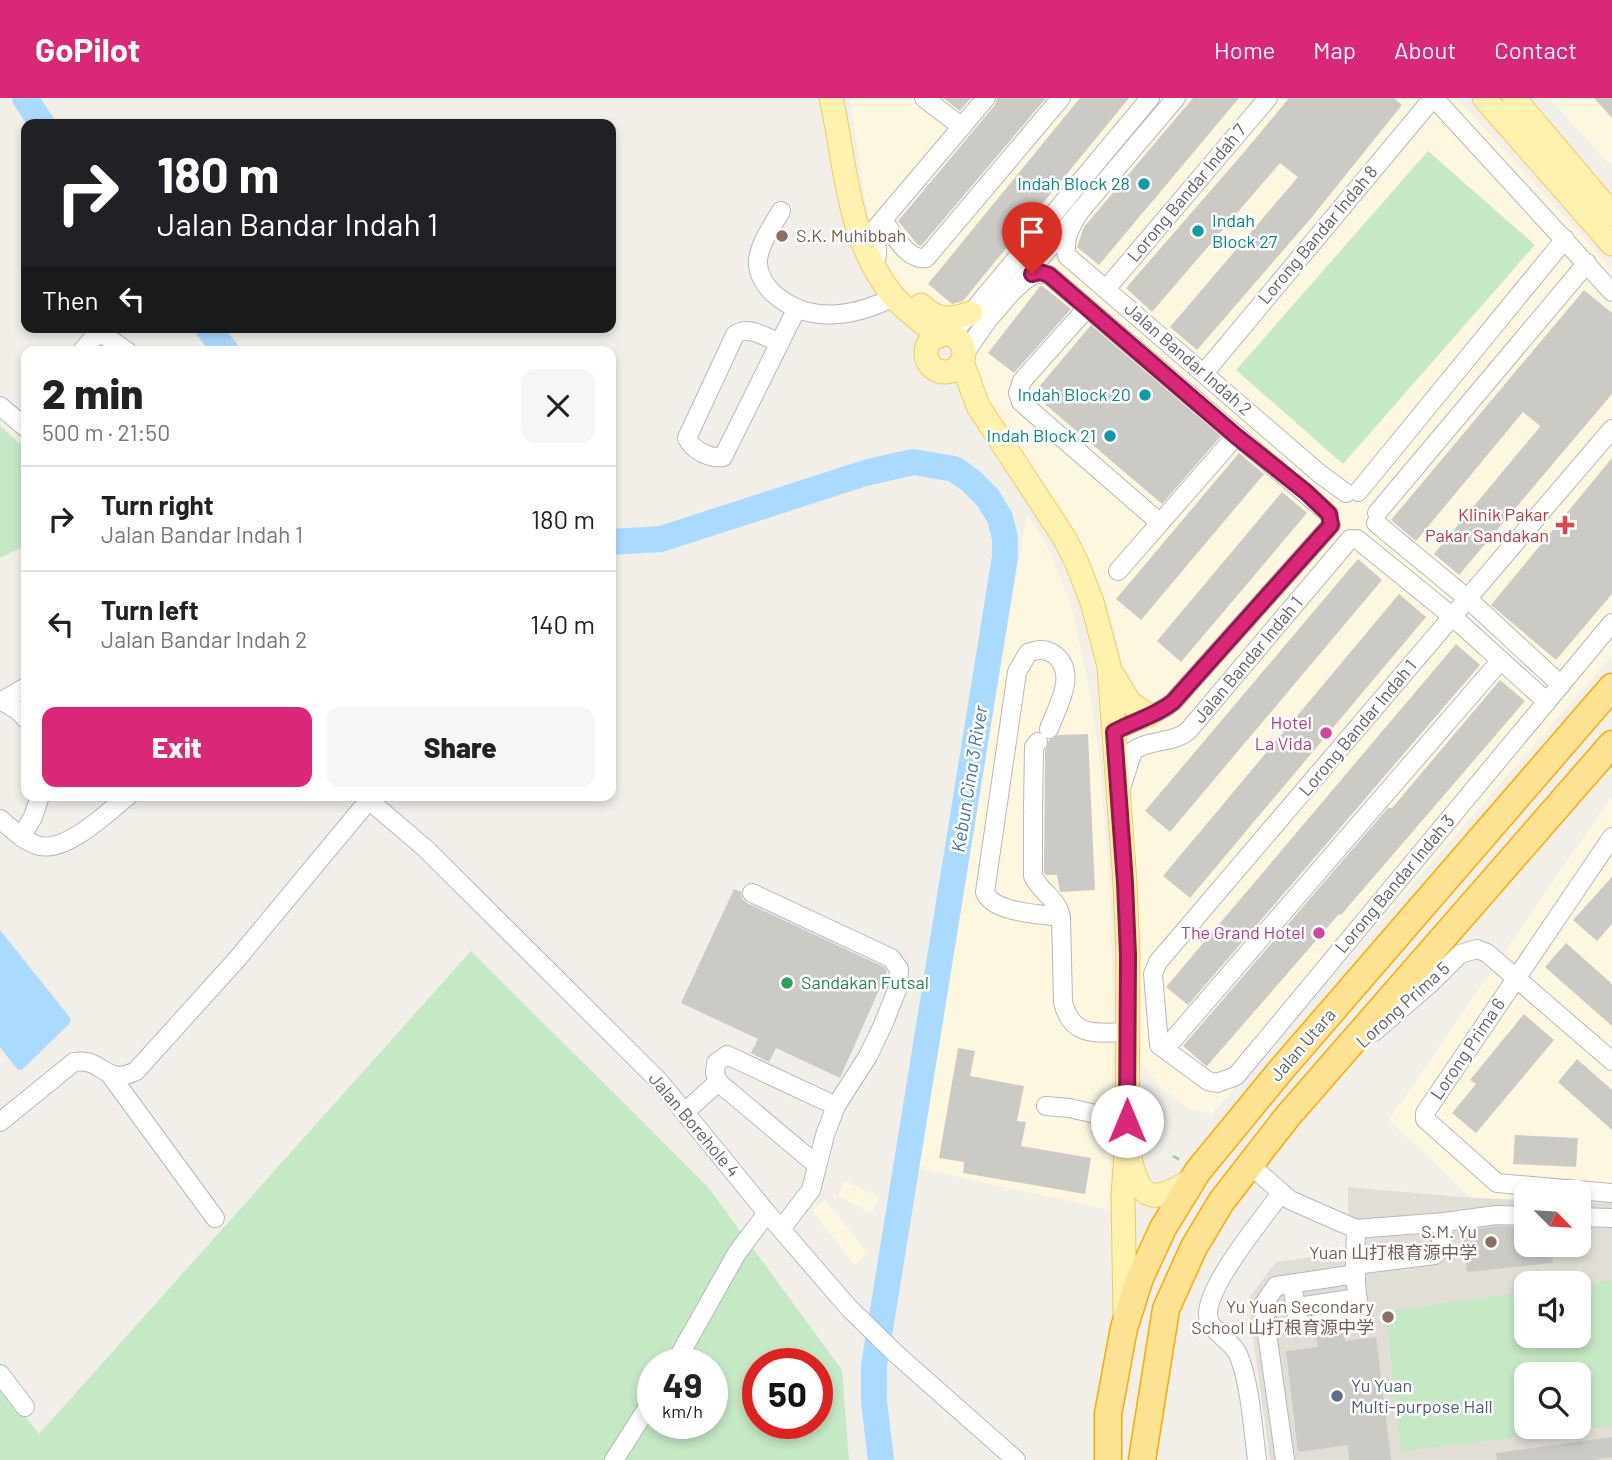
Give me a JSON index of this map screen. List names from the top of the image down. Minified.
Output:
{"streets":{"highway":["Jalan Utara"],"street":["Lorong Bandar Indah 7","Lorong Bandar Indah 8","Jalan Bandar Indah 2","Jalan Bandar Indah 1","Lorong Bandar Indah 1","Lorong Bandar Indah 3","Lorong Prima 5","Lorong Prima 6","Jalan Borehole 4"]},"crossings":[["Lorong Bandar Indah 7","Jalan Bandar Indah 2"],["Lorong Bandar Indah 8","Jalan Bandar Indah 2"],["Jalan Bandar Indah 2","Jalan Bandar Indah 1"],["Lorong Bandar Indah 1","Lorong Bandar Indah 3"],["Lorong Prima 5","Jalan Utara"],["Lorong Prima 5","Lorong Prima 6"]],"water":["Kebun Cina 3 River"],"places":{"other":["Indah Block 28","Indah Block 27","S.K. Muhibbah","Indah Block 20","Indah Block 21","Hotel La Vida","The Grand Hotel","Sandakan Futsal","S.M. Yu Yuan 山打根育源中学","Yu Yuan Secondary School 山打根育源中学","Yu Yuan Multi-purpose Hall"],"health":["Klinik Pakar Pakar Sandakan"]},"north":"bottom right","page":{"header":"GoPilot","nav":["Home","Map","About","Contact"],"turn":["180 m","Jalan Bandar Indah 1"],"then":"Then","heading":["2 min","500 m · 21:50"],"list":[{"name":"Turn right","note":"Jalan Bandar Indah 1","value":"180 m"},{"name":"Turn left","note":"Jalan Bandar Indah 2","value":"140 m"}],"buttons":["Exit","Share"],"speed":"49 km/h","limit":"50"}}
